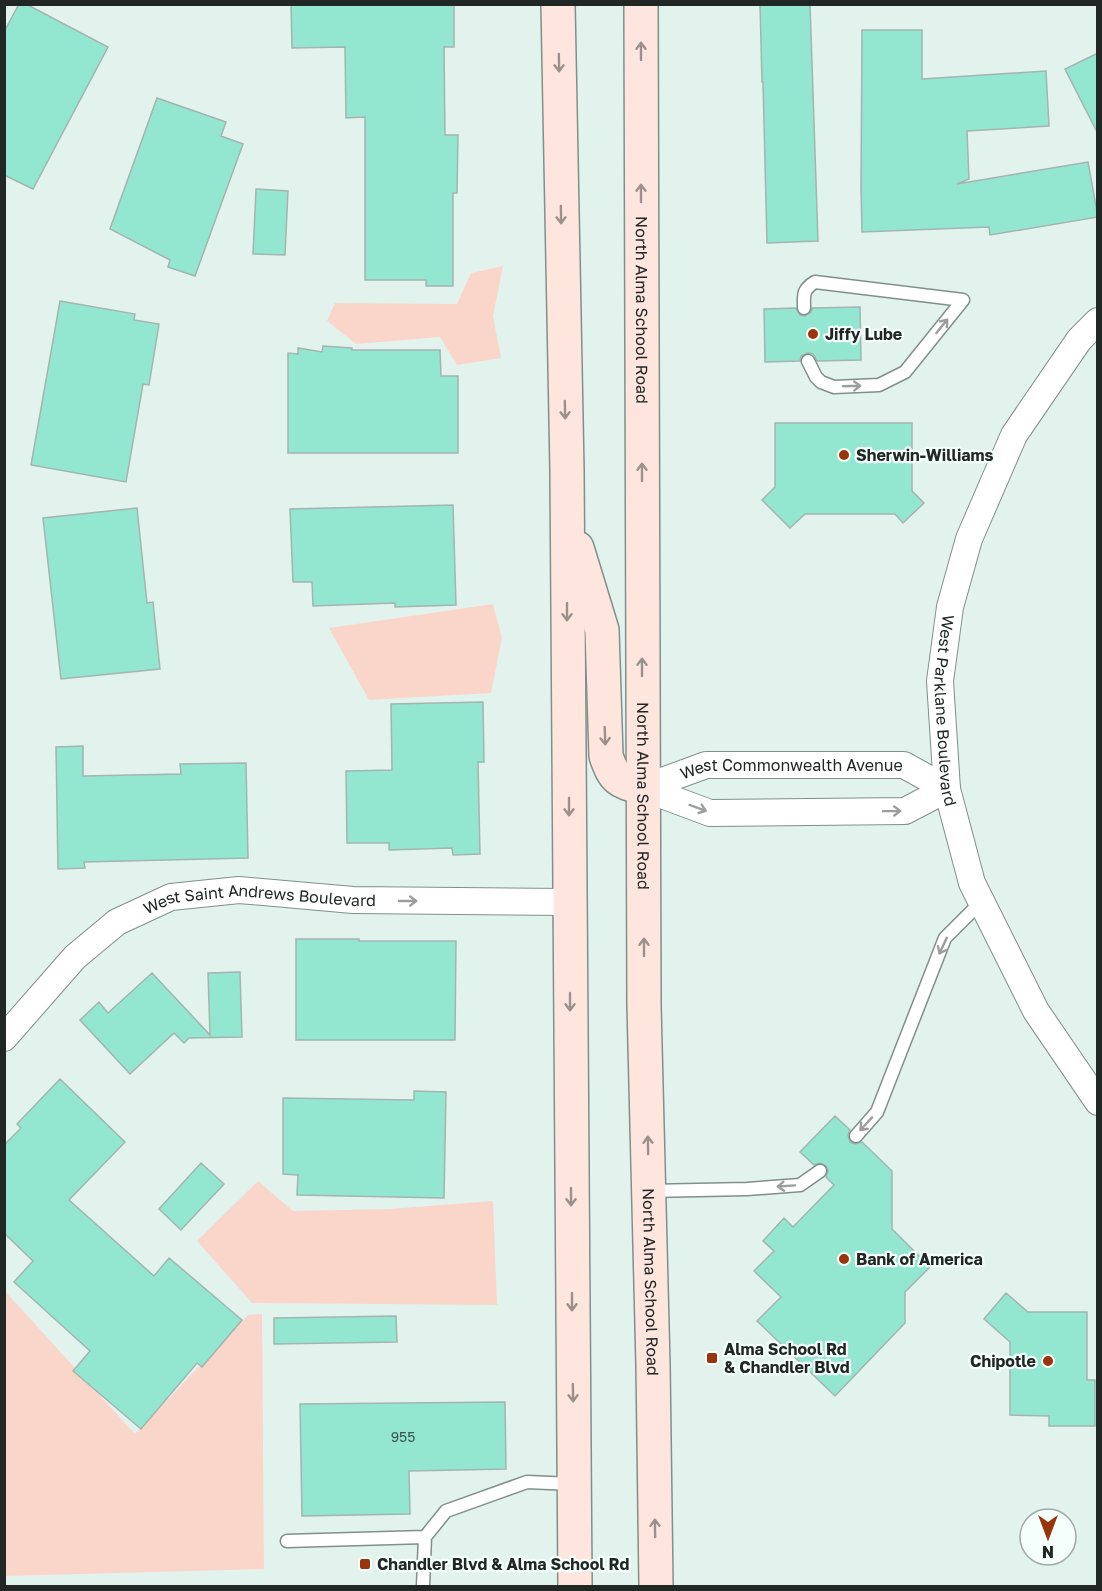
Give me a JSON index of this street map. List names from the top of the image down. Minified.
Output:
{"streets":{"main road":["North Alma School Road"],"street":["West Parklane Boulevard","West Commonwealth Avenue","West Saint Andrews Boulevard"]},"crossings":[["North Alma School Road","West Commonwealth Avenue"],["West Parklane Boulevard","West Commonwealth Avenue"]],"one_way":["West Saint Andrews Boulevard"],"places":{"other":["Jiffy Lube","Sherwin-Williams","Bank of America","Chipotle"],"transit":["Alma School Rd & Chandler Blvd","Chandler Blvd & Alma School Rd"]},"house_numbers":["955"],"north":"bottom"}
